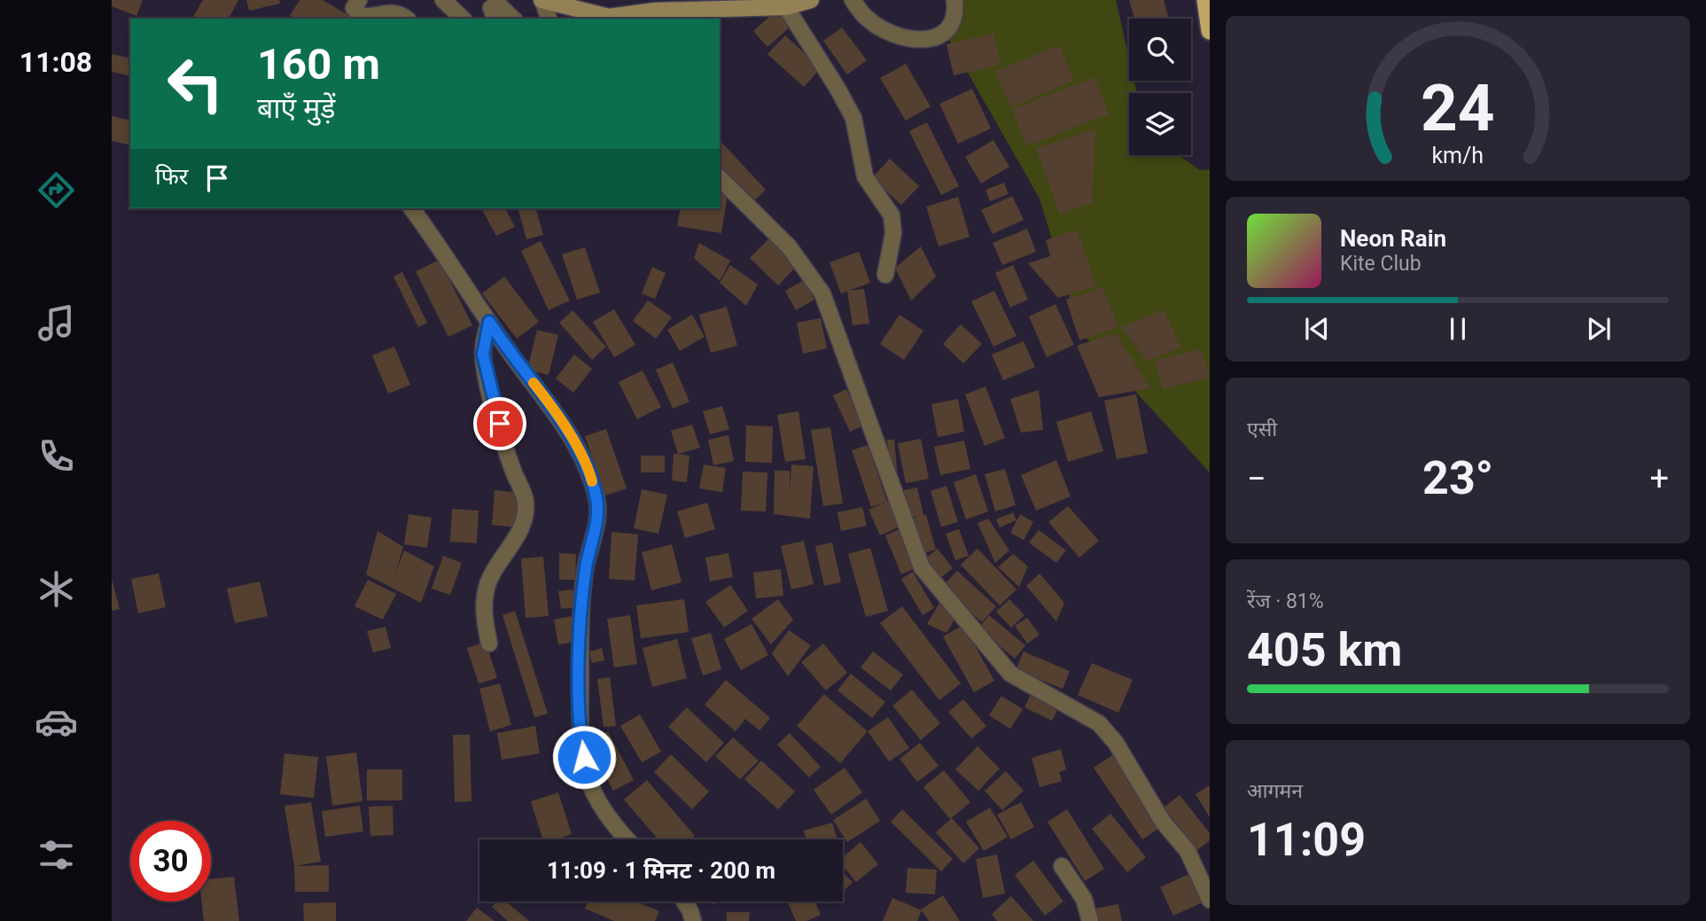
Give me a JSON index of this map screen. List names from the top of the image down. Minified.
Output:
{"page":{"tabs":"11:08","turn":["160 m","बाएँ मुड़ें"],"then":"फिर","song":["Neon Rain","Kite Club"],"tile":["एसी",["रेंज · 81%","405 km"],["आगमन","11:09"]],"heat":["−","23°","+"],"limit":"30","trip":"11:09 · 1 मिनट · 200 m","gauge":["24","km/h"]}}
